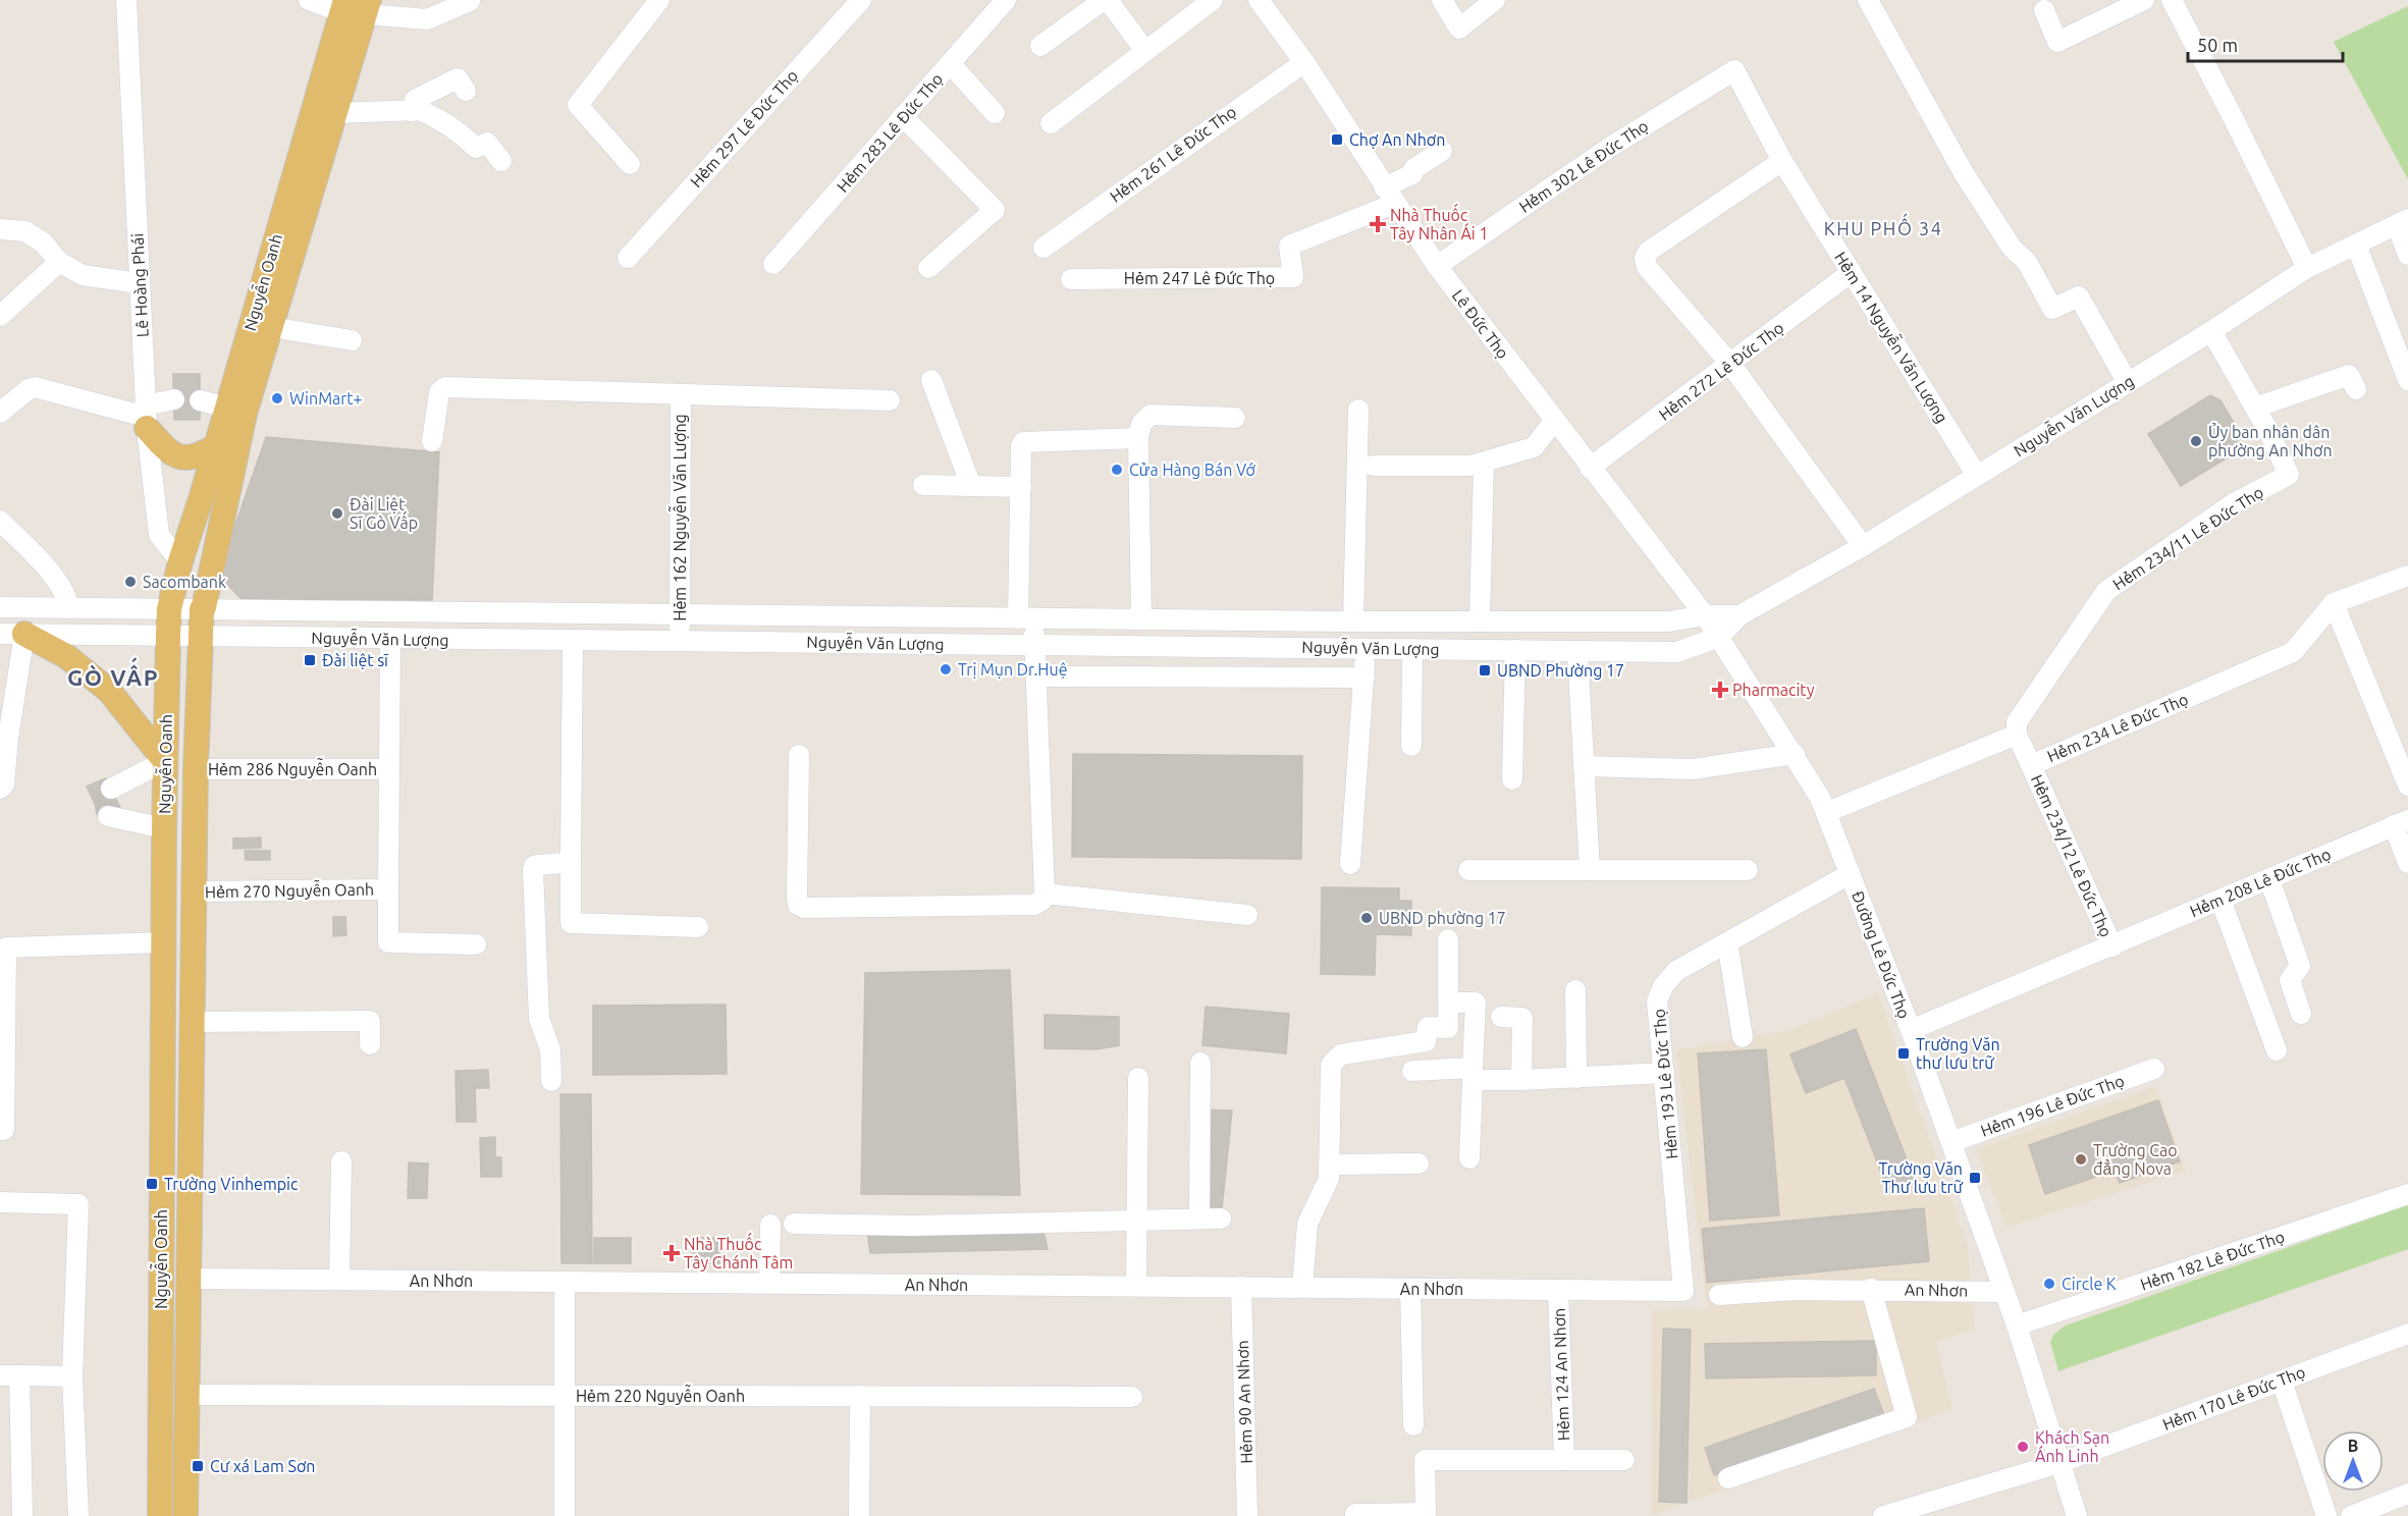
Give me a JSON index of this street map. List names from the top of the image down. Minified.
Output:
{"streets":{"main road":["Nguyễn Oanh"],"street":["Hẻm 297 Lê Đức Thọ","Hẻm 283 Lê Đức Thọ","Hẻm 261 Lê Đức Thọ","Hẻm 302 Lê Đức Thọ","Hẻm 247 Lê Đức Thọ","Lê Hoàng Phái","Lê Đức Thọ","Hẻm 14 Nguyễn Văn Lượng","Hẻm 272 Lê Đức Thọ","Nguyễn Văn Lượng","Hẻm 162 Nguyễn Văn Lượng","Hẻm 234/11 Lê Đức Thọ","Hẻm 234 Lê Đức Thọ","Hẻm 286 Nguyễn Oanh","Hẻm 234/12 Lê Đức Thọ","Hẻm 208 Lê Đức Thọ","Hẻm 270 Nguyễn Oanh","Đường Lê Đức Thọ","Hẻm 193 Lê Đức Thọ","Hẻm 196 Lê Đức Thọ","Hẻm 182 Lê Đức Thọ","An Nhơn","Hẻm 124 An Nhơn","Hẻm 220 Nguyễn Oanh","Hẻm 170 Lê Đức Thọ","Hẻm 90 An Nhơn"]},"crossings":[["Hẻm 261 Lê Đức Thọ","Lê Đức Thọ"],["Hẻm 302 Lê Đức Thọ","Lê Đức Thọ"],["Hẻm 302 Lê Đức Thọ","Hẻm 14 Nguyễn Văn Lượng"],["Hẻm 247 Lê Đức Thọ","Lê Đức Thọ"],["Nguyễn Oanh","Lê Hoàng Phái"],["Nguyễn Oanh","Nguyễn Văn Lượng"],["Nguyễn Oanh","Hẻm 286 Nguyễn Oanh"],["Nguyễn Oanh","Hẻm 270 Nguyễn Oanh"],["Nguyễn Oanh","An Nhơn"],["Nguyễn Oanh","Hẻm 220 Nguyễn Oanh"],["Lê Đức Thọ","Hẻm 272 Lê Đức Thọ"],["Lê Đức Thọ","Nguyễn Văn Lượng"],["Lê Đức Thọ","Đường Lê Đức Thọ"],["Hẻm 14 Nguyễn Văn Lượng","Hẻm 272 Lê Đức Thọ"],["Hẻm 14 Nguyễn Văn Lượng","Nguyễn Văn Lượng"],["Nguyễn Văn Lượng","Hẻm 162 Nguyễn Văn Lượng"],["Nguyễn Văn Lượng","Hẻm 234/11 Lê Đức Thọ"],["Nguyễn Văn Lượng","Đường Lê Đức Thọ"],["Hẻm 234/11 Lê Đức Thọ","Hẻm 234 Lê Đức Thọ"],["Hẻm 234 Lê Đức Thọ","Hẻm 234/12 Lê Đức Thọ"],["Hẻm 234/12 Lê Đức Thọ","Hẻm 208 Lê Đức Thọ"],["Hẻm 208 Lê Đức Thọ","Đường Lê Đức Thọ"],["Đường Lê Đức Thọ","Hẻm 193 Lê Đức Thọ"],["Đường Lê Đức Thọ","Hẻm 196 Lê Đức Thọ"],["Đường Lê Đức Thọ","Hẻm 182 Lê Đức Thọ"],["Đường Lê Đức Thọ","An Nhơn"],["Hẻm 193 Lê Đức Thọ","An Nhơn"],["An Nhơn","Hẻm 124 An Nhơn"],["An Nhơn","Hẻm 90 An Nhơn"]],"districts":["KHU PHỐ 34","GÒ VẤP"],"places":{"transit":["Chợ An Nhơn","Đài liệt sĩ","UBND Phường 17","Trường Văn thư lưu trữ","Trường Văn Thư lưu trữ","Trường Vinhempic","Cư xá Lam Sơn"],"health":["Nhà Thuốc Tây Nhân Ái 1","Pharmacity","Nhà Thuốc Tây Chánh Tâm"],"other":["WinMart+","Ủy ban nhân dân phường An Nhơn","Cửa Hàng Bán Vớ","Đài Liệt Sĩ Gò Vấp","Sacombank","Trị Mụn Dr.Huệ","UBND phường 17","Trường Cao đẳng Nova","Circle K","Khách Sạn Ánh Linh"]},"scale_bar":"50 m","north":"top"}
